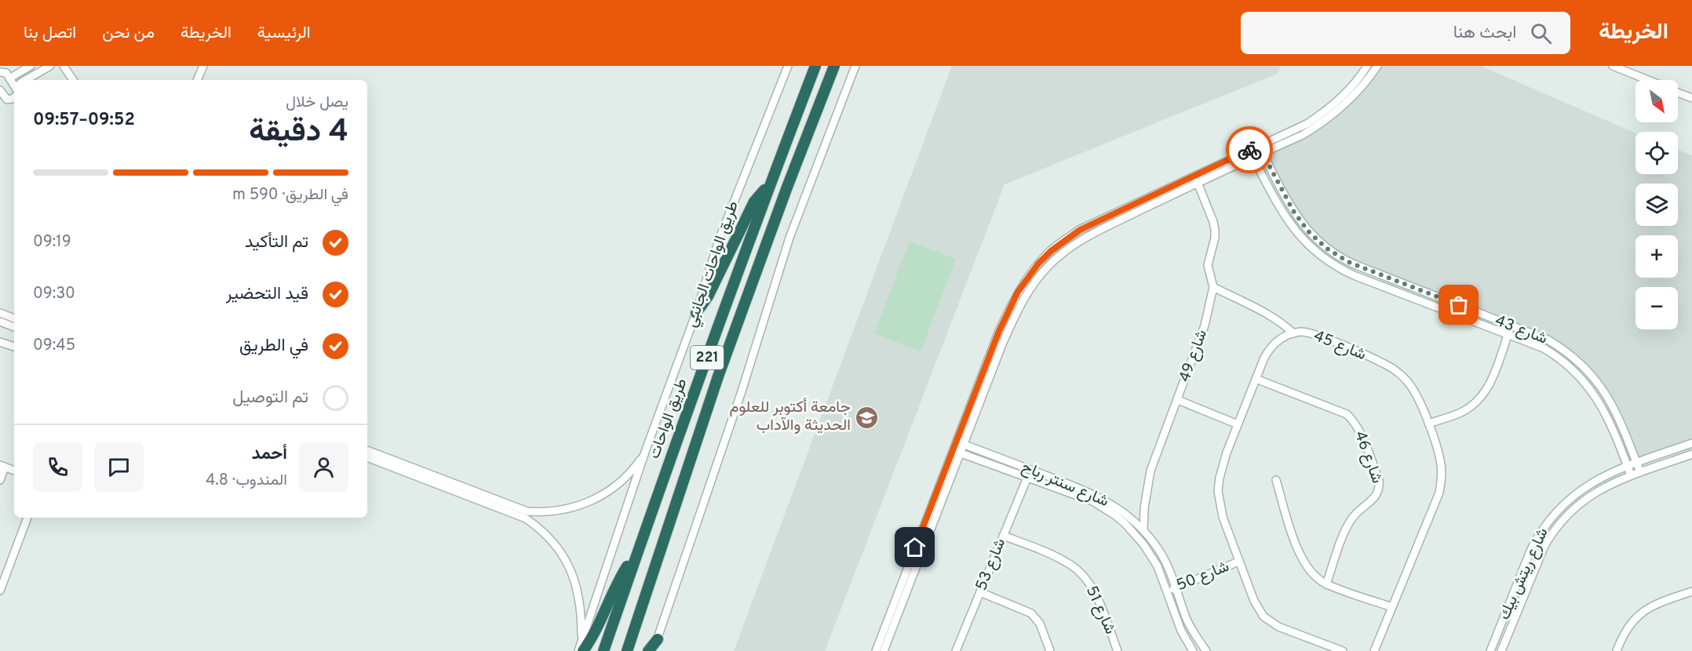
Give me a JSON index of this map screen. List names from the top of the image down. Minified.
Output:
{"streets":{"highway":["221","طريق الواحات"],"street":["طريق الواحات الجانبي","شارع 43","شارع 45","شارع 49","شارع 46","شارع سنتر رباح","شارع 53","شارع ريتش بيك","شارع 50","شارع 51"]},"crossings":[["شارع 43","شارع ريتش بيك"],["شارع 45","شارع 46"],["شارع 45","شارع 50"],["شارع 49","شارع سنتر رباح"],["شارع سنتر رباح","شارع 53"],["شارع سنتر رباح","شارع 50"],["شارع 53","شارع 51"]],"places":{"school or university":["جامعة أكتوبر للعلوم الحديثة والآداب"]},"north":"bottom right","page":{"header":"الخريطة","search":"ابحث هنا","nav":["الرئيسية","الخريطة","من نحن","اتصل بنا"],"map_buttons":["+","−"],"heading":["4 دقيقة","يصل خلال","09:52–09:57"],"panel":["أحمد","المندوب · 4.8"],"bar":"في الطريق · 590 m","list":[["تم التأكيد","09:19"],["قيد التحضير","09:30"],["في الطريق","09:45"],"تم التوصيل"]}}
